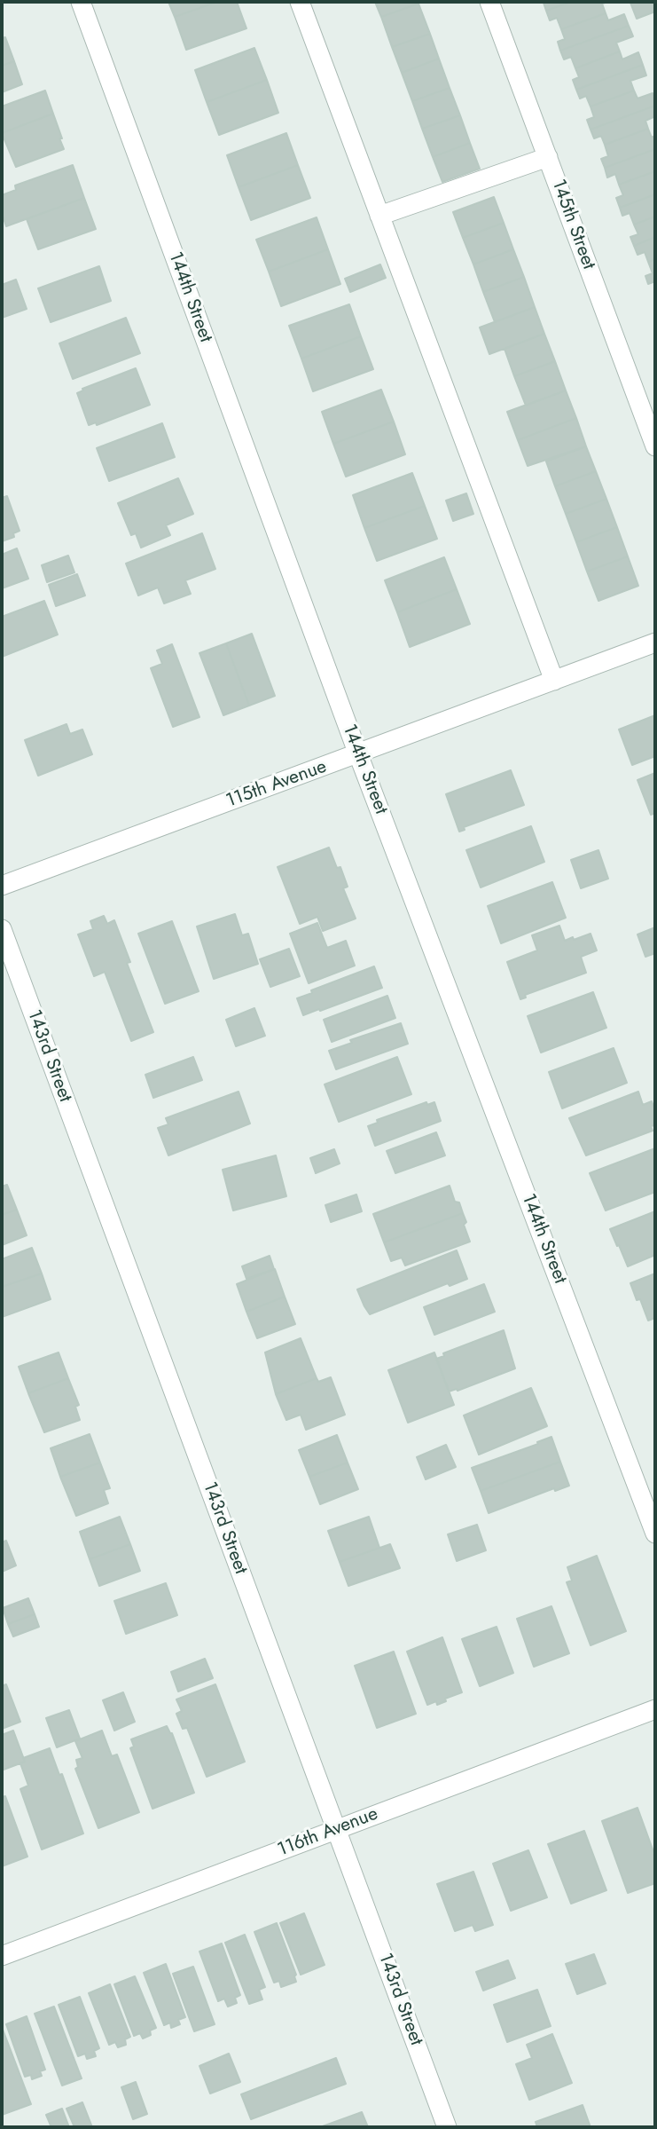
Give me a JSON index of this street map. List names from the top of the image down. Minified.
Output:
{"streets":{"street":["145th Street","144th Street","115th Avenue","143rd Street","116th Avenue"]},"crossings":[["144th Street","115th Avenue"],["143rd Street","116th Avenue"]]}
